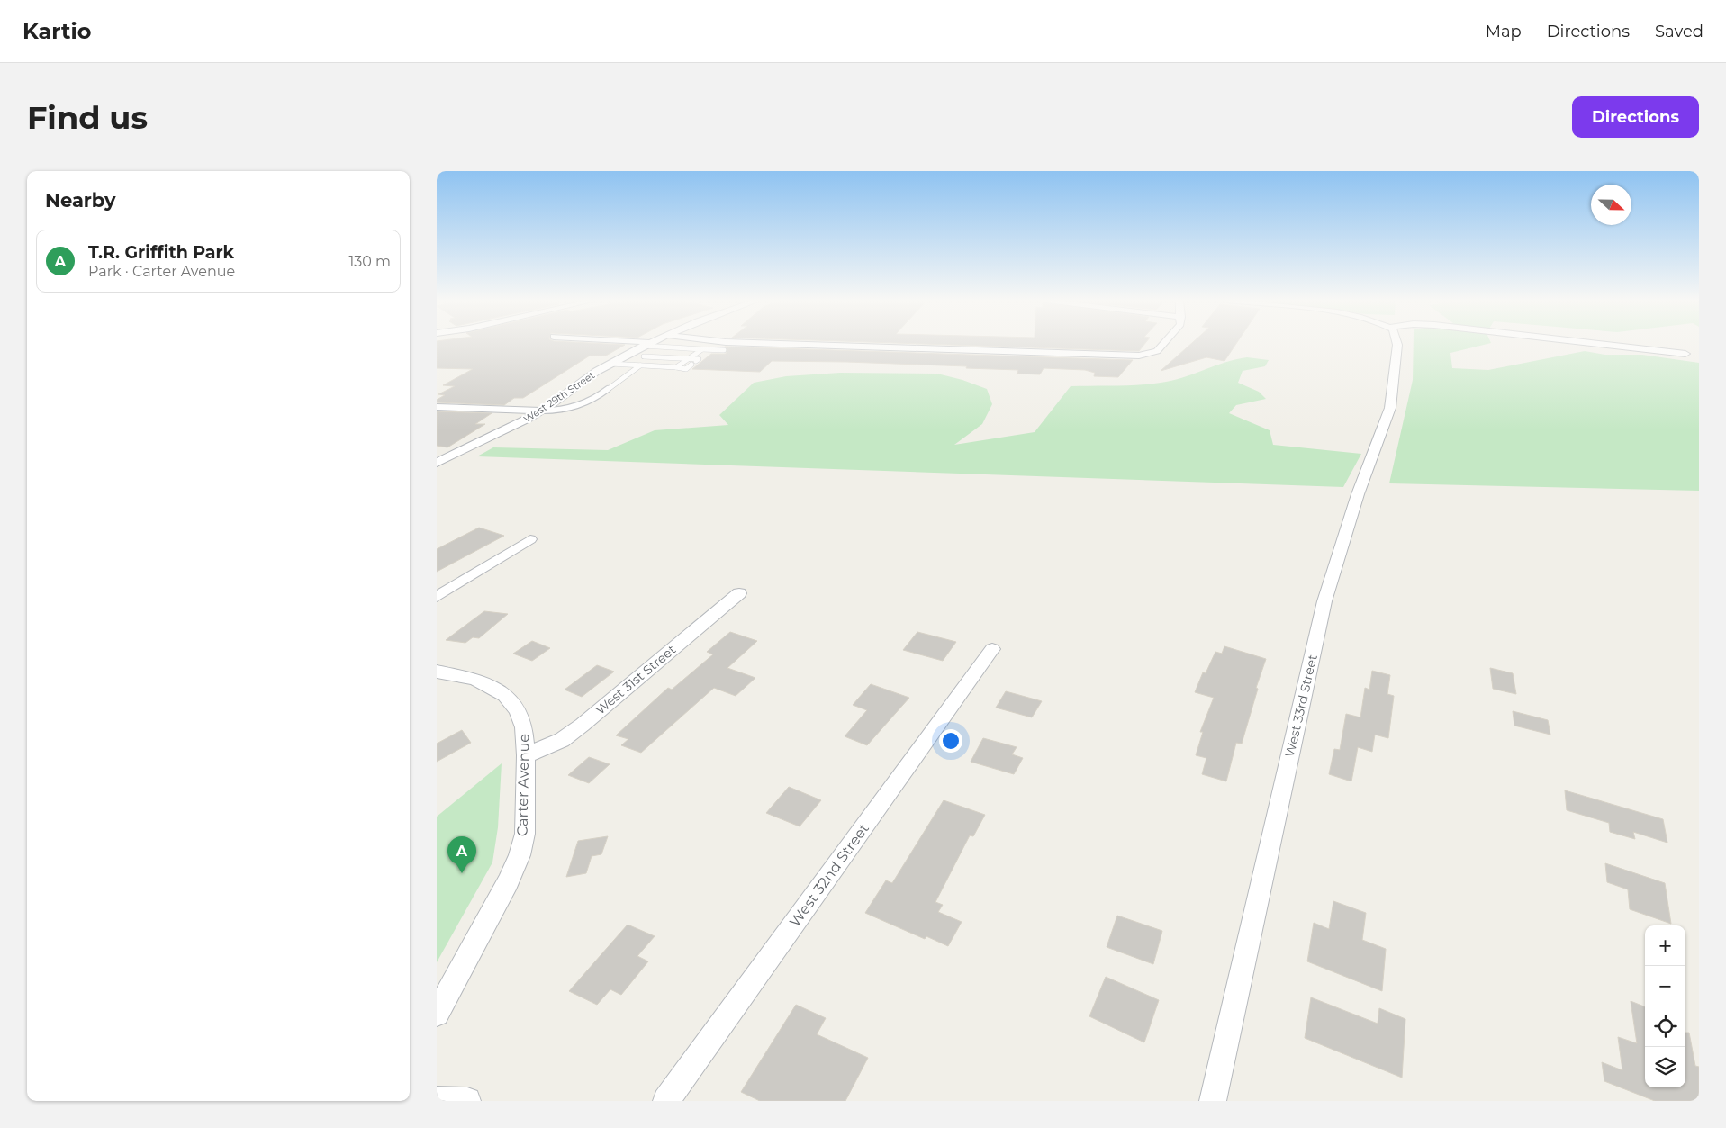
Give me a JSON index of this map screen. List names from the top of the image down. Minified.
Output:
{"streets":{"street":["West 29th Street","West 31st Street","West 33rd Street","Carter Avenue","West 32nd Street"]},"crossings":[["West 31st Street","Carter Avenue"]],"north":"right","page":{"header":"Kartio","nav":["Map","Directions","Saved"],"buttons":"Directions","title":"Find us","heading":"Nearby","list":[{"mark":"A","name":"T.R. Griffith Park","note":"Park · Carter Avenue","value":"130 m"}],"pins":"A","map_buttons":["+","−"]}}
